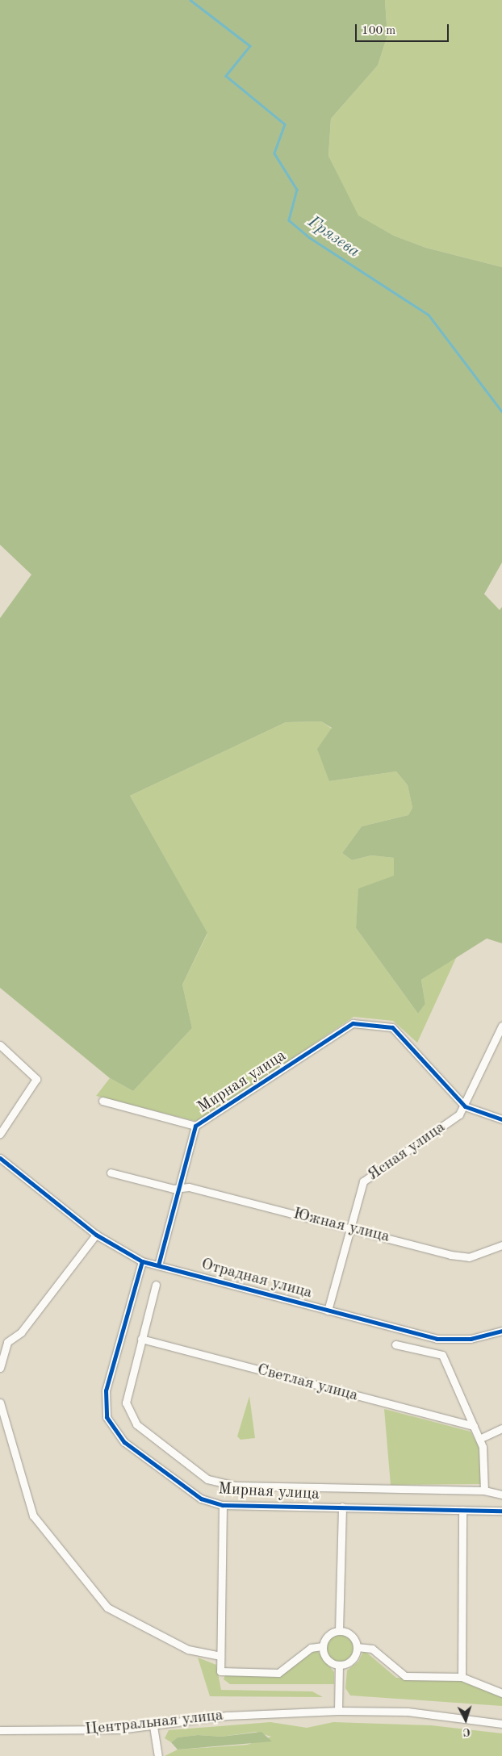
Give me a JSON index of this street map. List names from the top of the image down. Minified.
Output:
{"streets":{"street":["Мирная улица","Ясная улица","Южная улица","Отрадная улица","Светлая улица","Центральная улица"]},"crossings":[["Мирная улица","Ясная улица"],["Мирная улица","Южная улица"],["Мирная улица","Отрадная улица"],["Мирная улица","Светлая улица"],["Ясная улица","Южная улица"],["Ясная улица","Отрадная улица"]],"water":["Грязева"],"scale_bar":"100 m","north":"bottom"}
